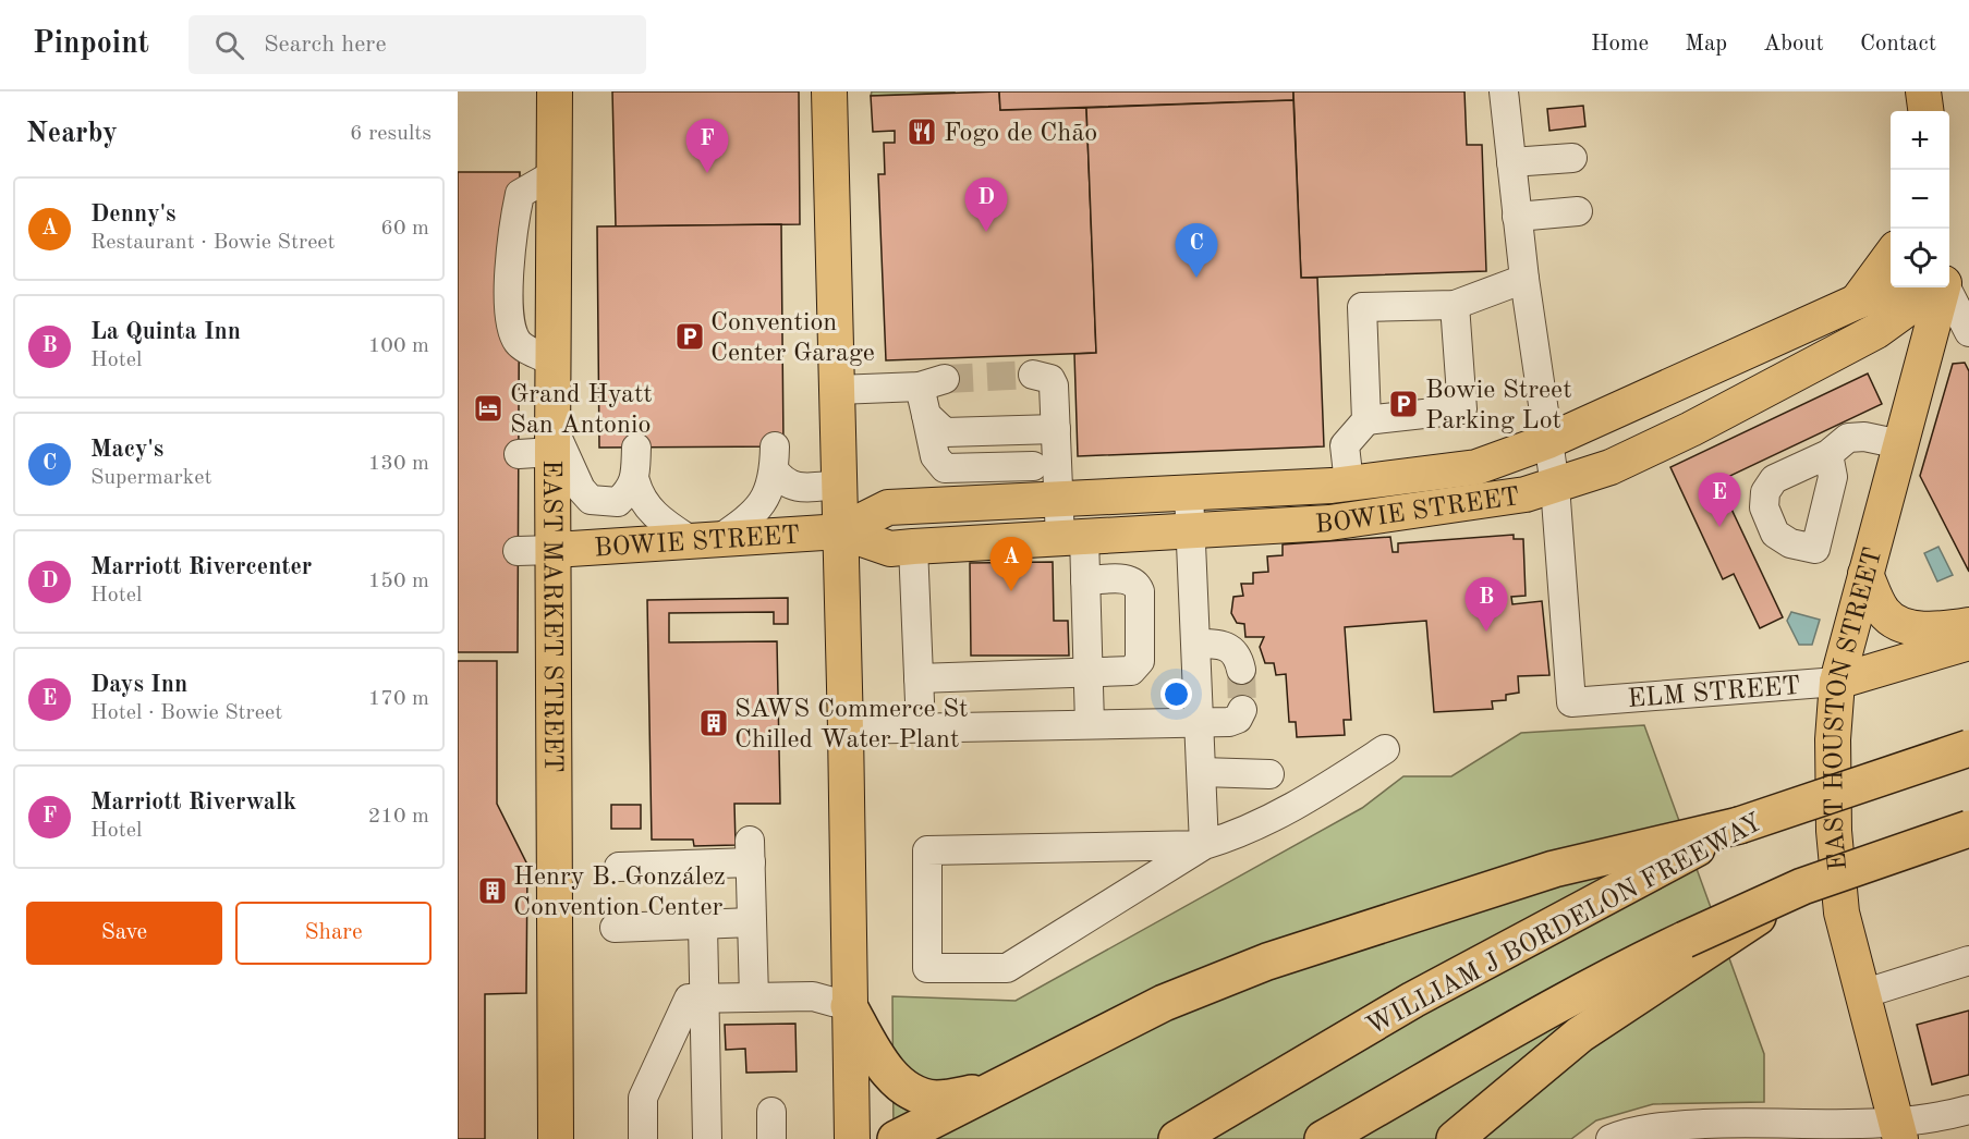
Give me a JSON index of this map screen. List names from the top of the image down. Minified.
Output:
{"streets":{"highway":["WILLIAM J BORDELON FREEWAY"],"main road":["BOWIE STREET","EAST MARKET STREET","ELM STREET","EAST HOUSTON STREET"]},"crossings":[["BOWIE STREET","EAST MARKET STREET"],["BOWIE STREET","ELM STREET"],["ELM STREET","EAST HOUSTON STREET"]],"places":{"restaurant":["Fogo de Chão"],"parking":["Convention Center Garage","Bowie Street Parking Lot"],"hotel":["Grand Hyatt San Antonio"],"building":["SAWS Commerce St Chilled Water Plant","Henry B. González Convention Center"]},"page":{"header":"Pinpoint","search":"Search here","nav":["Home","Map","About","Contact"],"heading":["Nearby","6 results"],"map_buttons":["+","−"],"pins":["F","D","C","E","A","B"],"list":[{"mark":"A","name":"Denny's","note":"Restaurant · Bowie Street","value":"60 m"},{"mark":"B","name":"La Quinta Inn","note":"Hotel","value":"100 m"},{"mark":"C","name":"Macy's","note":"Supermarket","value":"130 m"},{"mark":"D","name":"Marriott Rivercenter","note":"Hotel","value":"150 m"},{"mark":"E","name":"Days Inn","note":"Hotel · Bowie Street","value":"170 m"},{"mark":"F","name":"Marriott Riverwalk","note":"Hotel","value":"210 m"}],"buttons":["Save","Share"]}}
